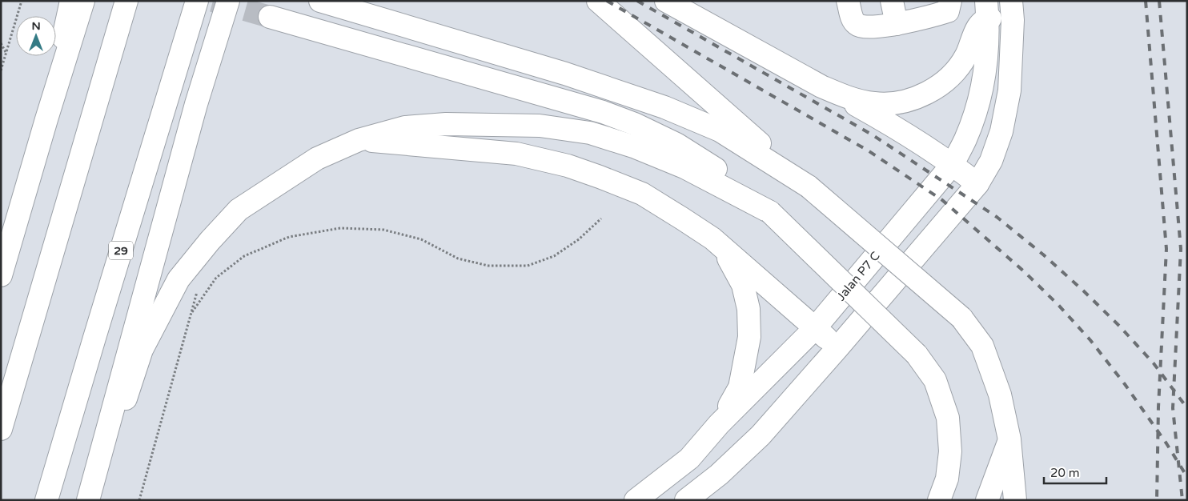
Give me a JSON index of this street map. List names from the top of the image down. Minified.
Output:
{"streets":{"main road":["29","Jalan P7 C"]},"scale_bar":"20 m","north":"top"}
